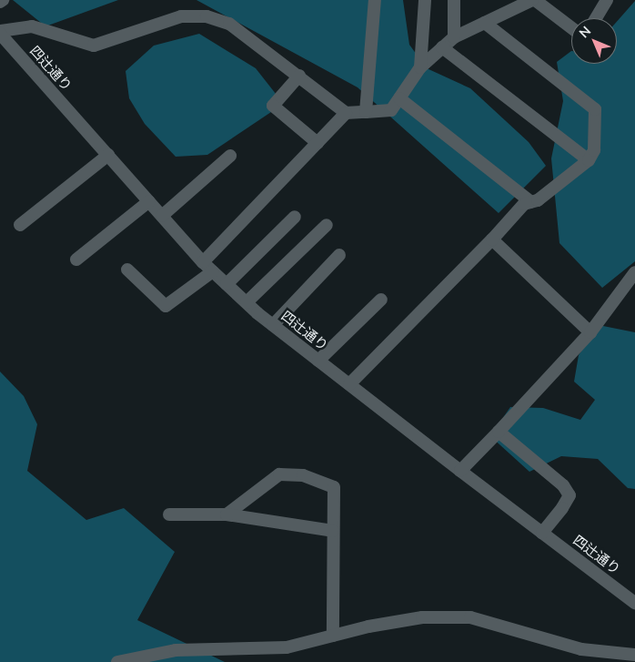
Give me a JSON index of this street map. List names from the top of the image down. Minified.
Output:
{"streets":{"street":["四辻通り"]},"north":"top left"}
